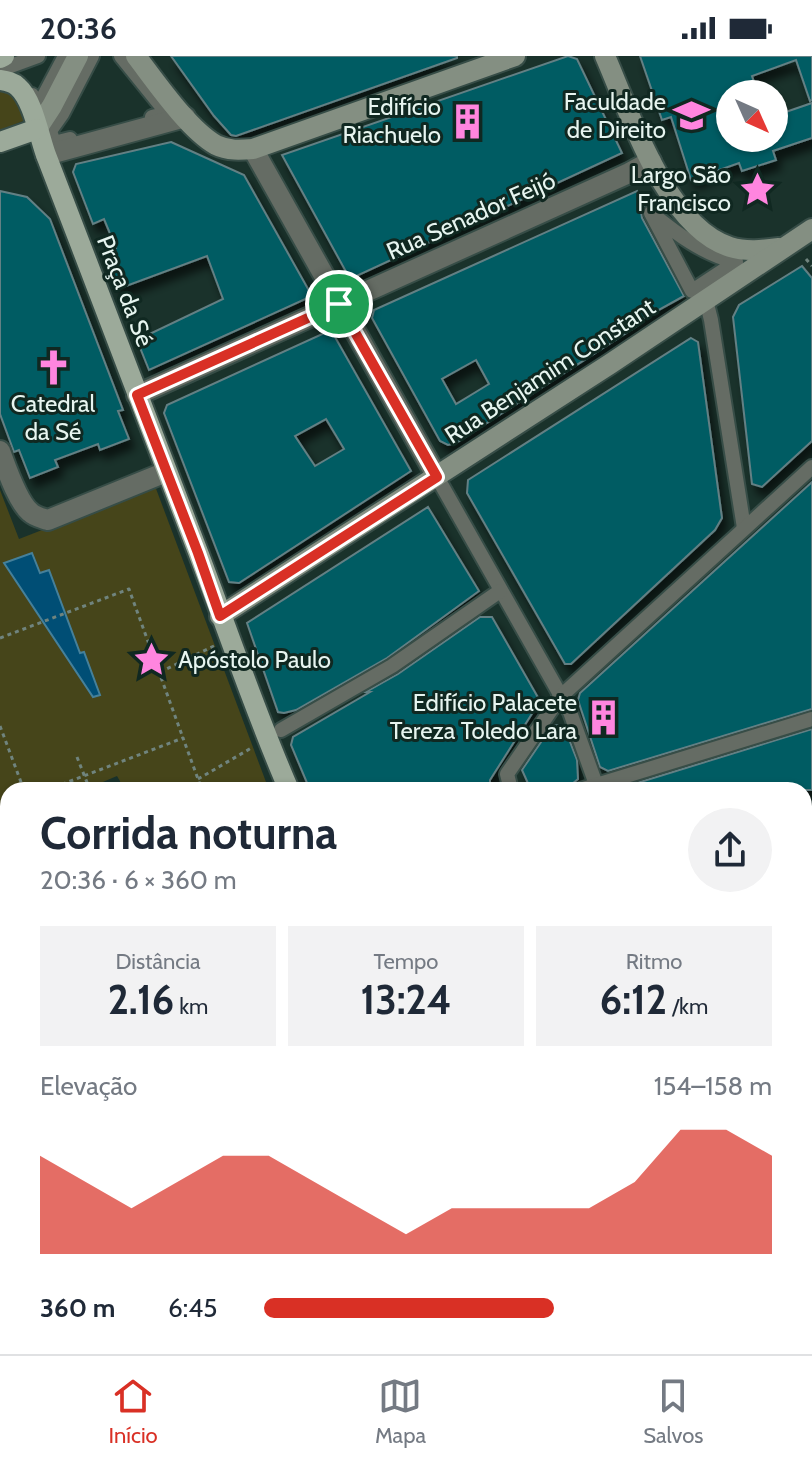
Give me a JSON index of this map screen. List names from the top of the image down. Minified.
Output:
{"streets":{"main road":["Praça da Sé","Rua Benjamim Constant"],"street":["Rua Senador Feijó"]},"crossings":[["Rua Senador Feijó","Praça da Sé"],["Praça da Sé","Rua Benjamim Constant"]],"places":{"school or university":["Faculdade de Direito"],"building":["Edifício Riachuelo","Edifício Palacete Tereza Toledo Lara"],"place":["Largo São Francisco","Apóstolo Paulo"],"church":["Catedral da Sé"]},"north":"bottom right","page":{"status":"20:36","heading":["Corrida noturna","20:36 · 6 × 360 m"],"stats":[["Distância","2.16 km"],["Tempo","13:24"],["Ritmo","6:12 /km"]],"chart":["Elevação","154–158 m"],"list":[{"name":"360 m","note":"6:45"}],"tabs":["Início","Mapa","Salvos"]}}
